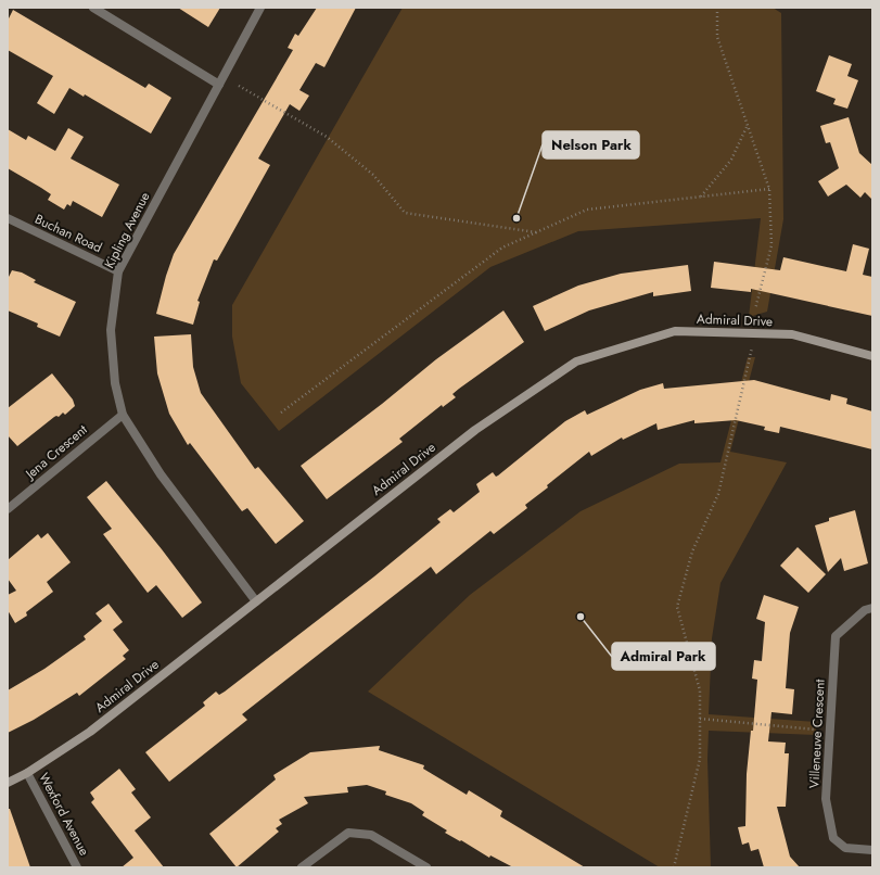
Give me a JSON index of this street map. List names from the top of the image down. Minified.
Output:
{"streets":{"street":["Kipling Avenue","Buchan Road","Admiral Drive","Jena Crescent","Villeneuve Crescent","Wexford Avenue"]},"crossings":[["Kipling Avenue","Buchan Road"],["Kipling Avenue","Admiral Drive"],["Kipling Avenue","Jena Crescent"],["Admiral Drive","Wexford Avenue"]],"places":["Nelson Park","Admiral Park"]}
